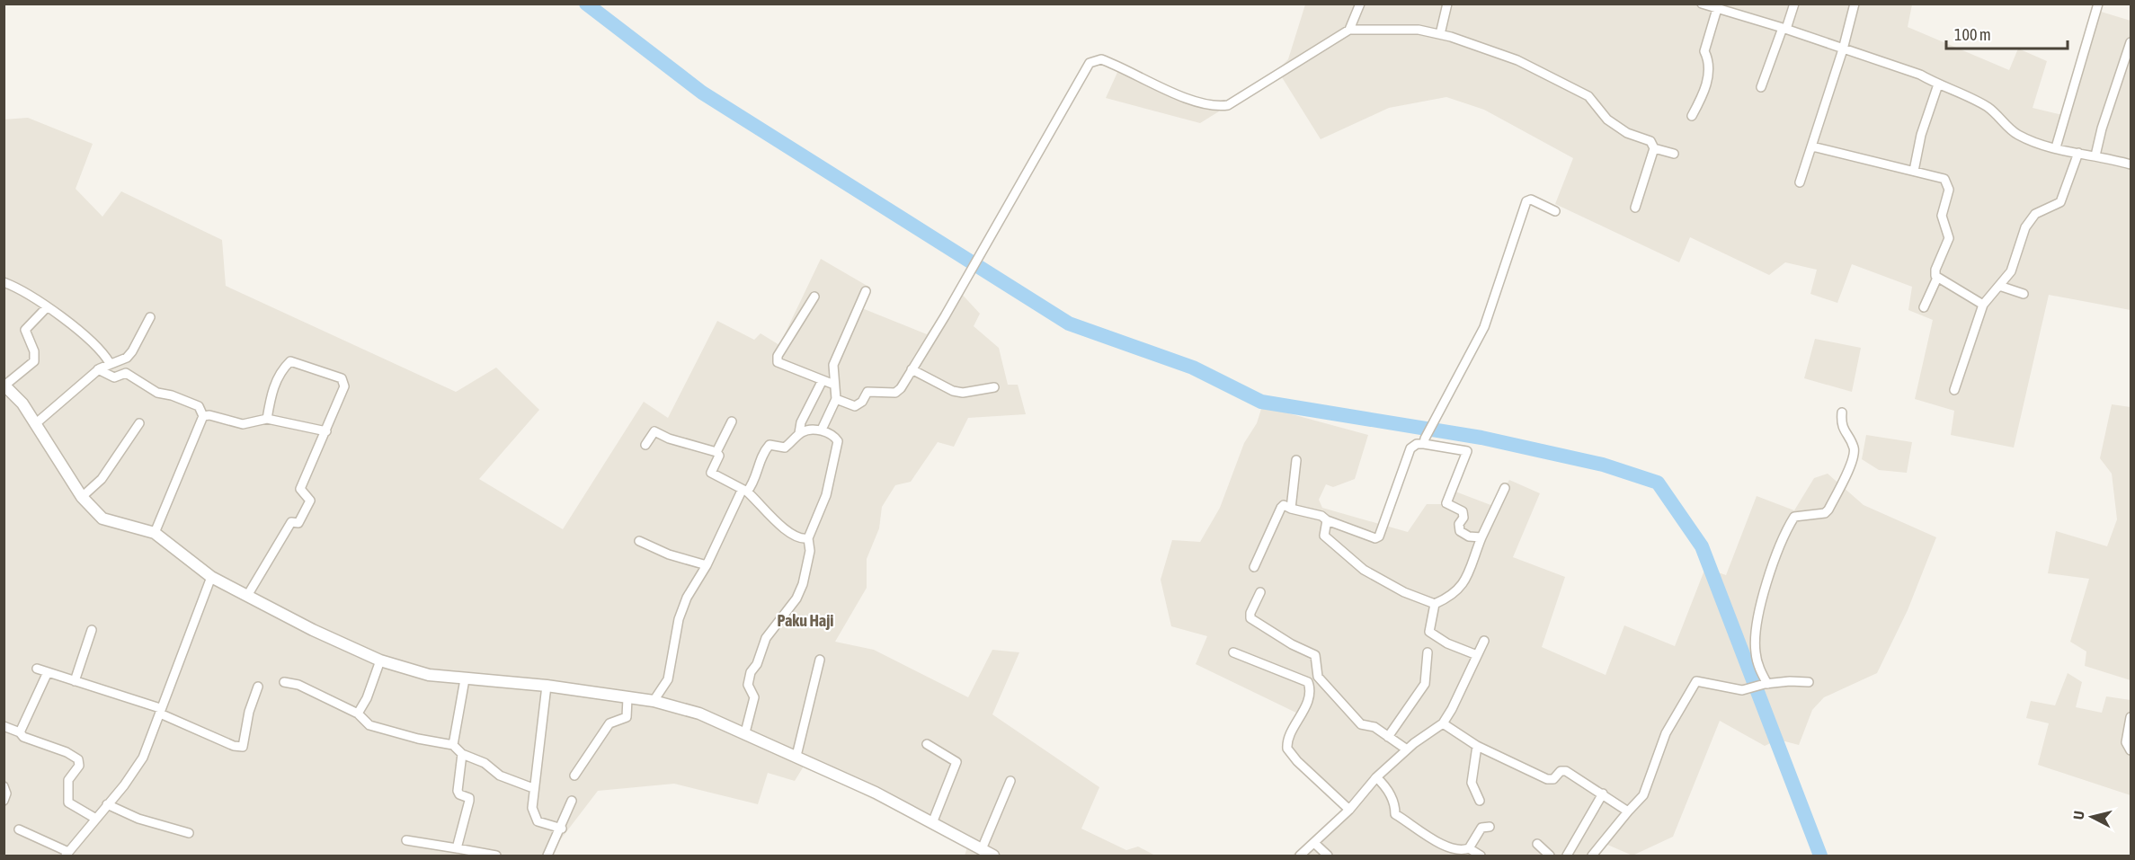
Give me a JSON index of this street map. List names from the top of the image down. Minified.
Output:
{"districts":["Paku Haji"],"scale_bar":"100 m","north":"left"}
